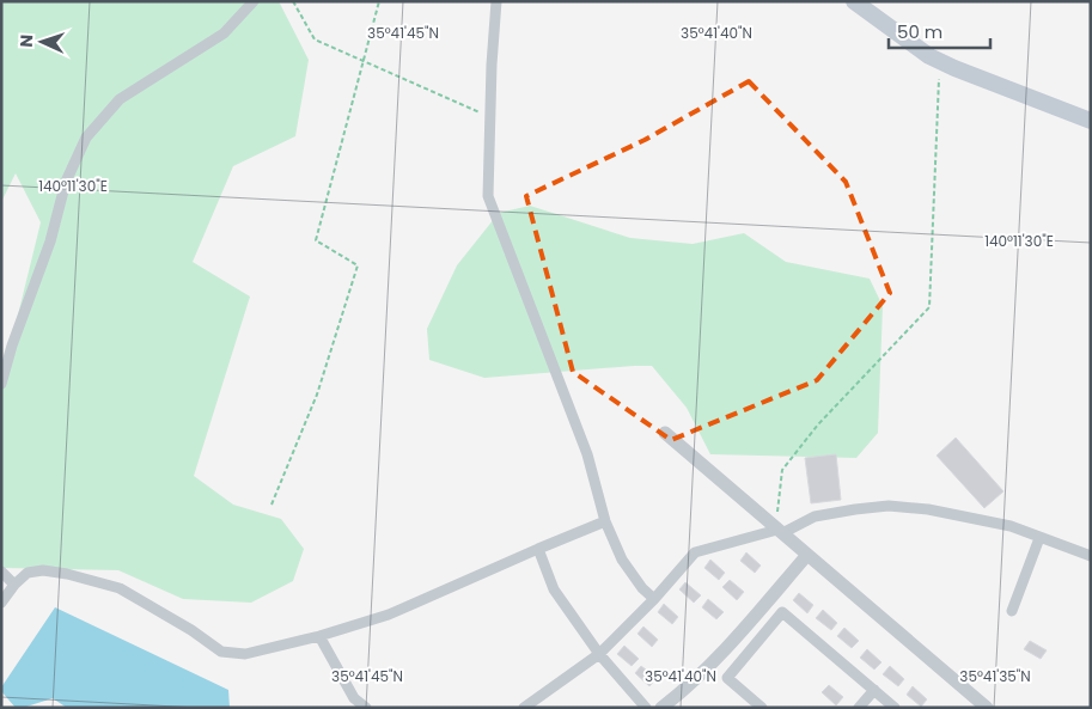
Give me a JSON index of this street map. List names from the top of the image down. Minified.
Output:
{"scale_bar":"50 m","north":"left","coordinates":["35°41'45\"N","35°41'40\"N","140°11'30\"E","35°41'35\"N"]}
